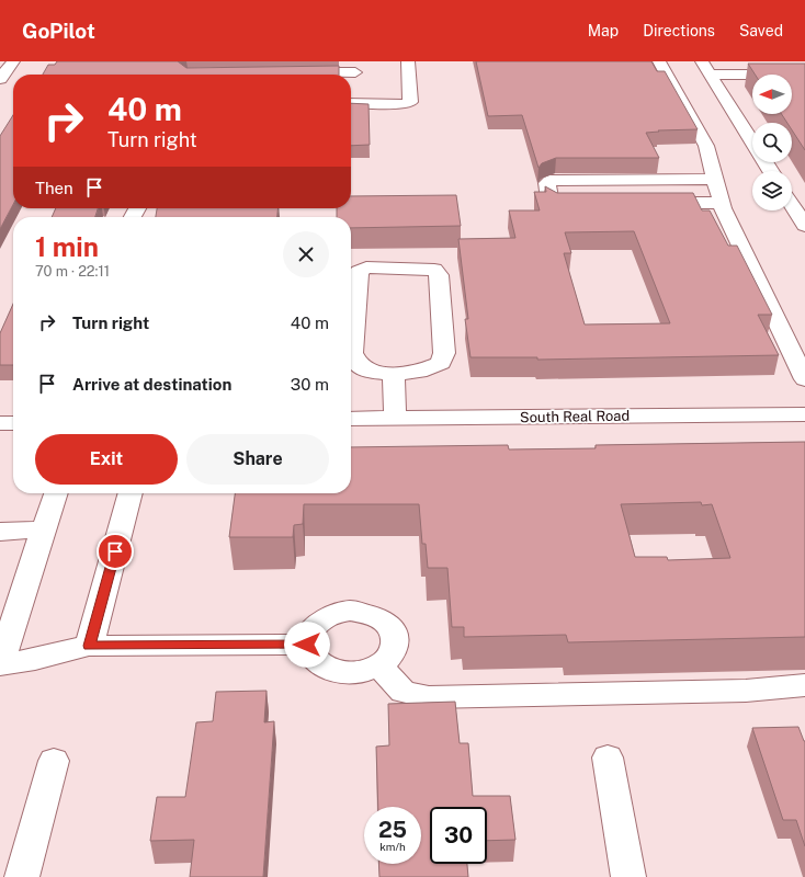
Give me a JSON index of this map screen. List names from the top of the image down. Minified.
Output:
{"streets":{"street":["South Real Road"]},"north":"left","page":{"header":"GoPilot","nav":["Map","Directions","Saved"],"turn":["40 m","Turn right"],"then":"Then","heading":["1 min","70 m · 22:11"],"list":[{"name":"Turn right","value":"40 m"},{"name":"Arrive at destination","value":"30 m"}],"buttons":["Exit","Share"],"speed":"25 km/h","limit":"30"}}
